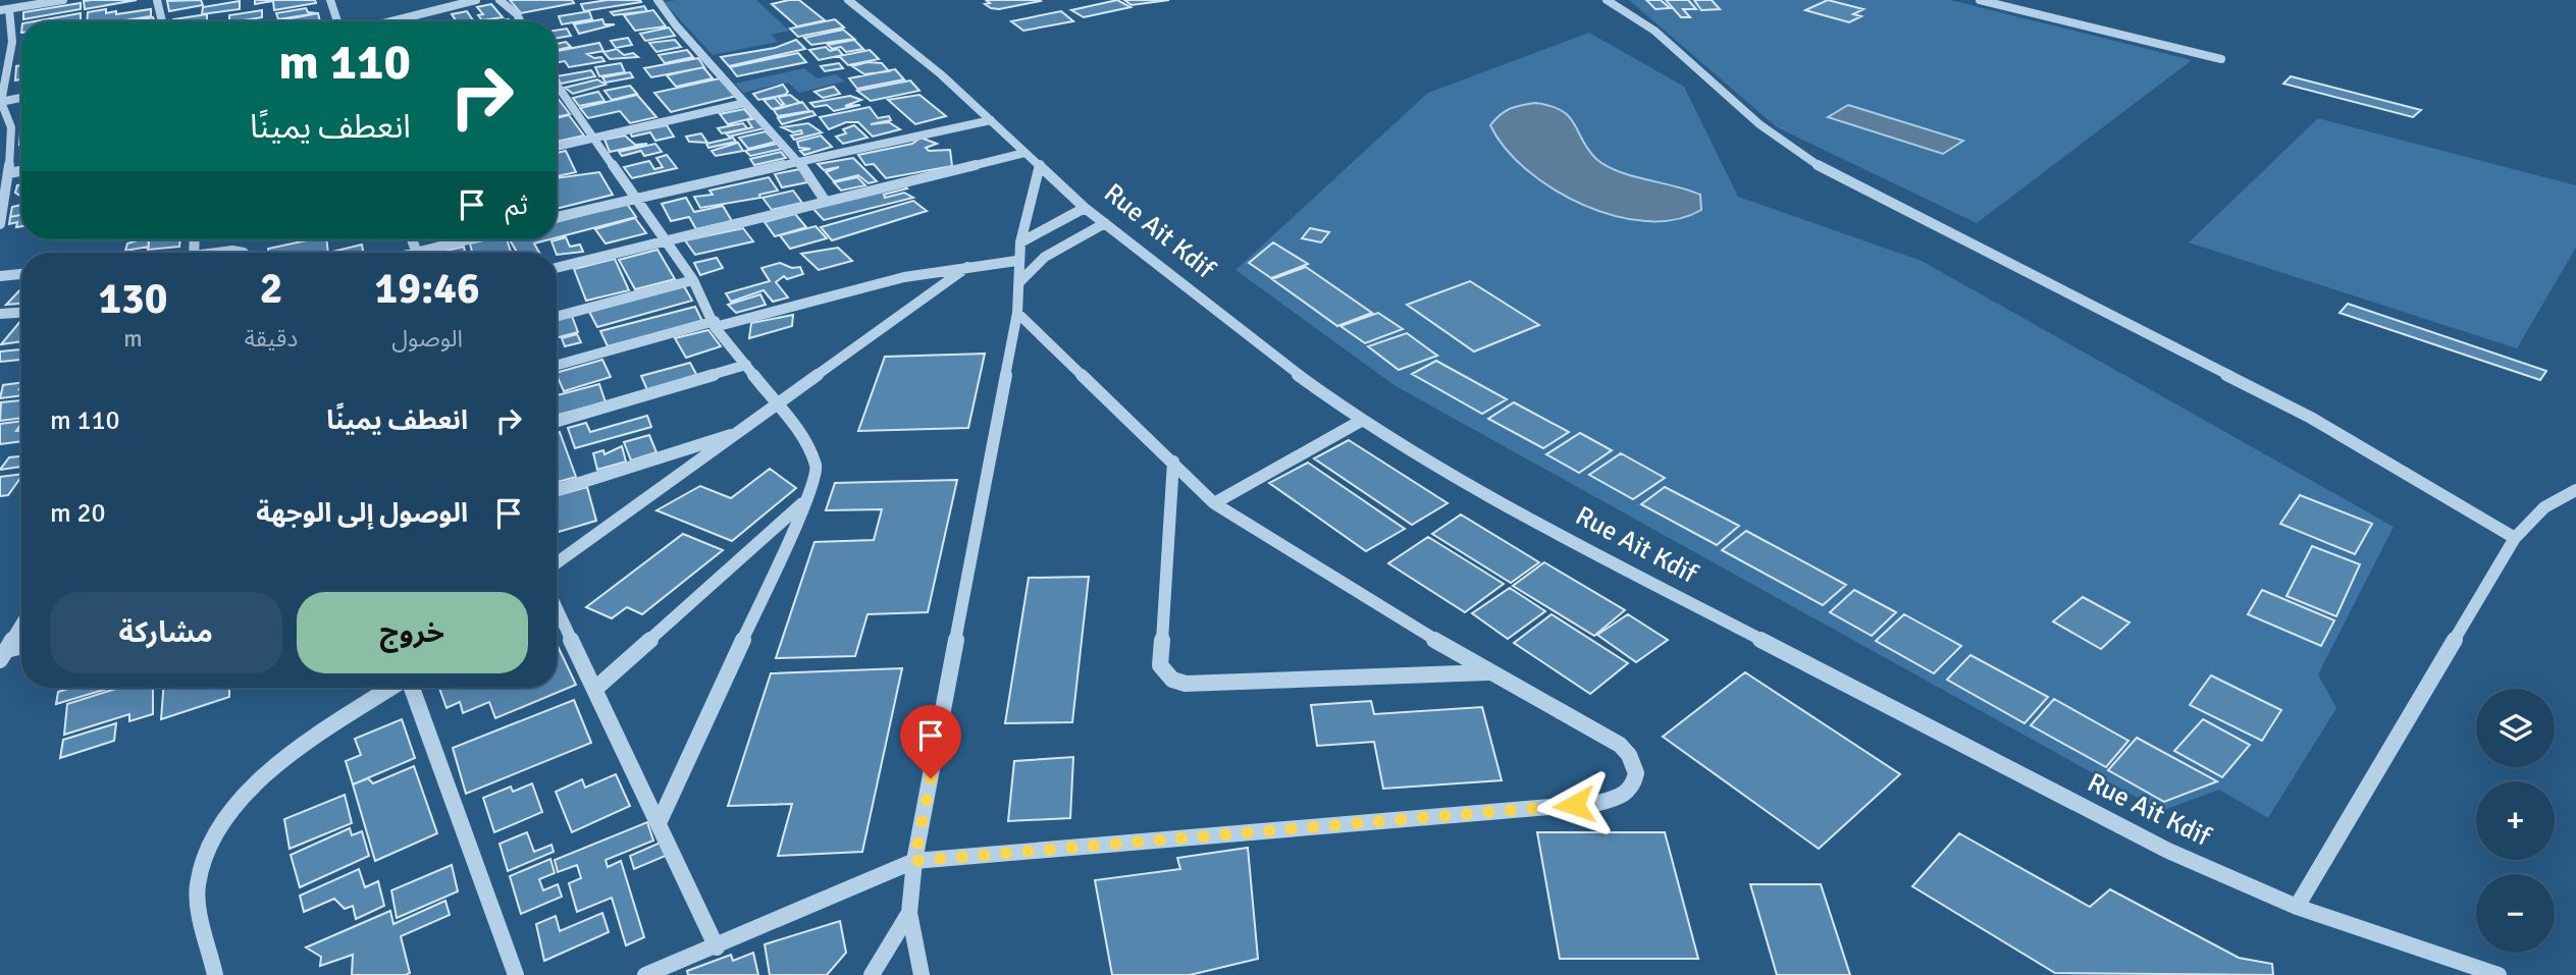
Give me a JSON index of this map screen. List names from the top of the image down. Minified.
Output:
{"streets":{"street":["Rue Ait Kdif"]},"page":{"turn":["110 m","انعطف يمينًا"],"then":"ثم","eta":["19:46","الوصول","2","دقيقة","130","m"],"list":[{"name":"انعطف يمينًا","value":"110 m"},{"name":"الوصول إلى الوجهة","value":"20 m"}],"buttons":["خروج","مشاركة"],"map_buttons":["+","−"]}}
